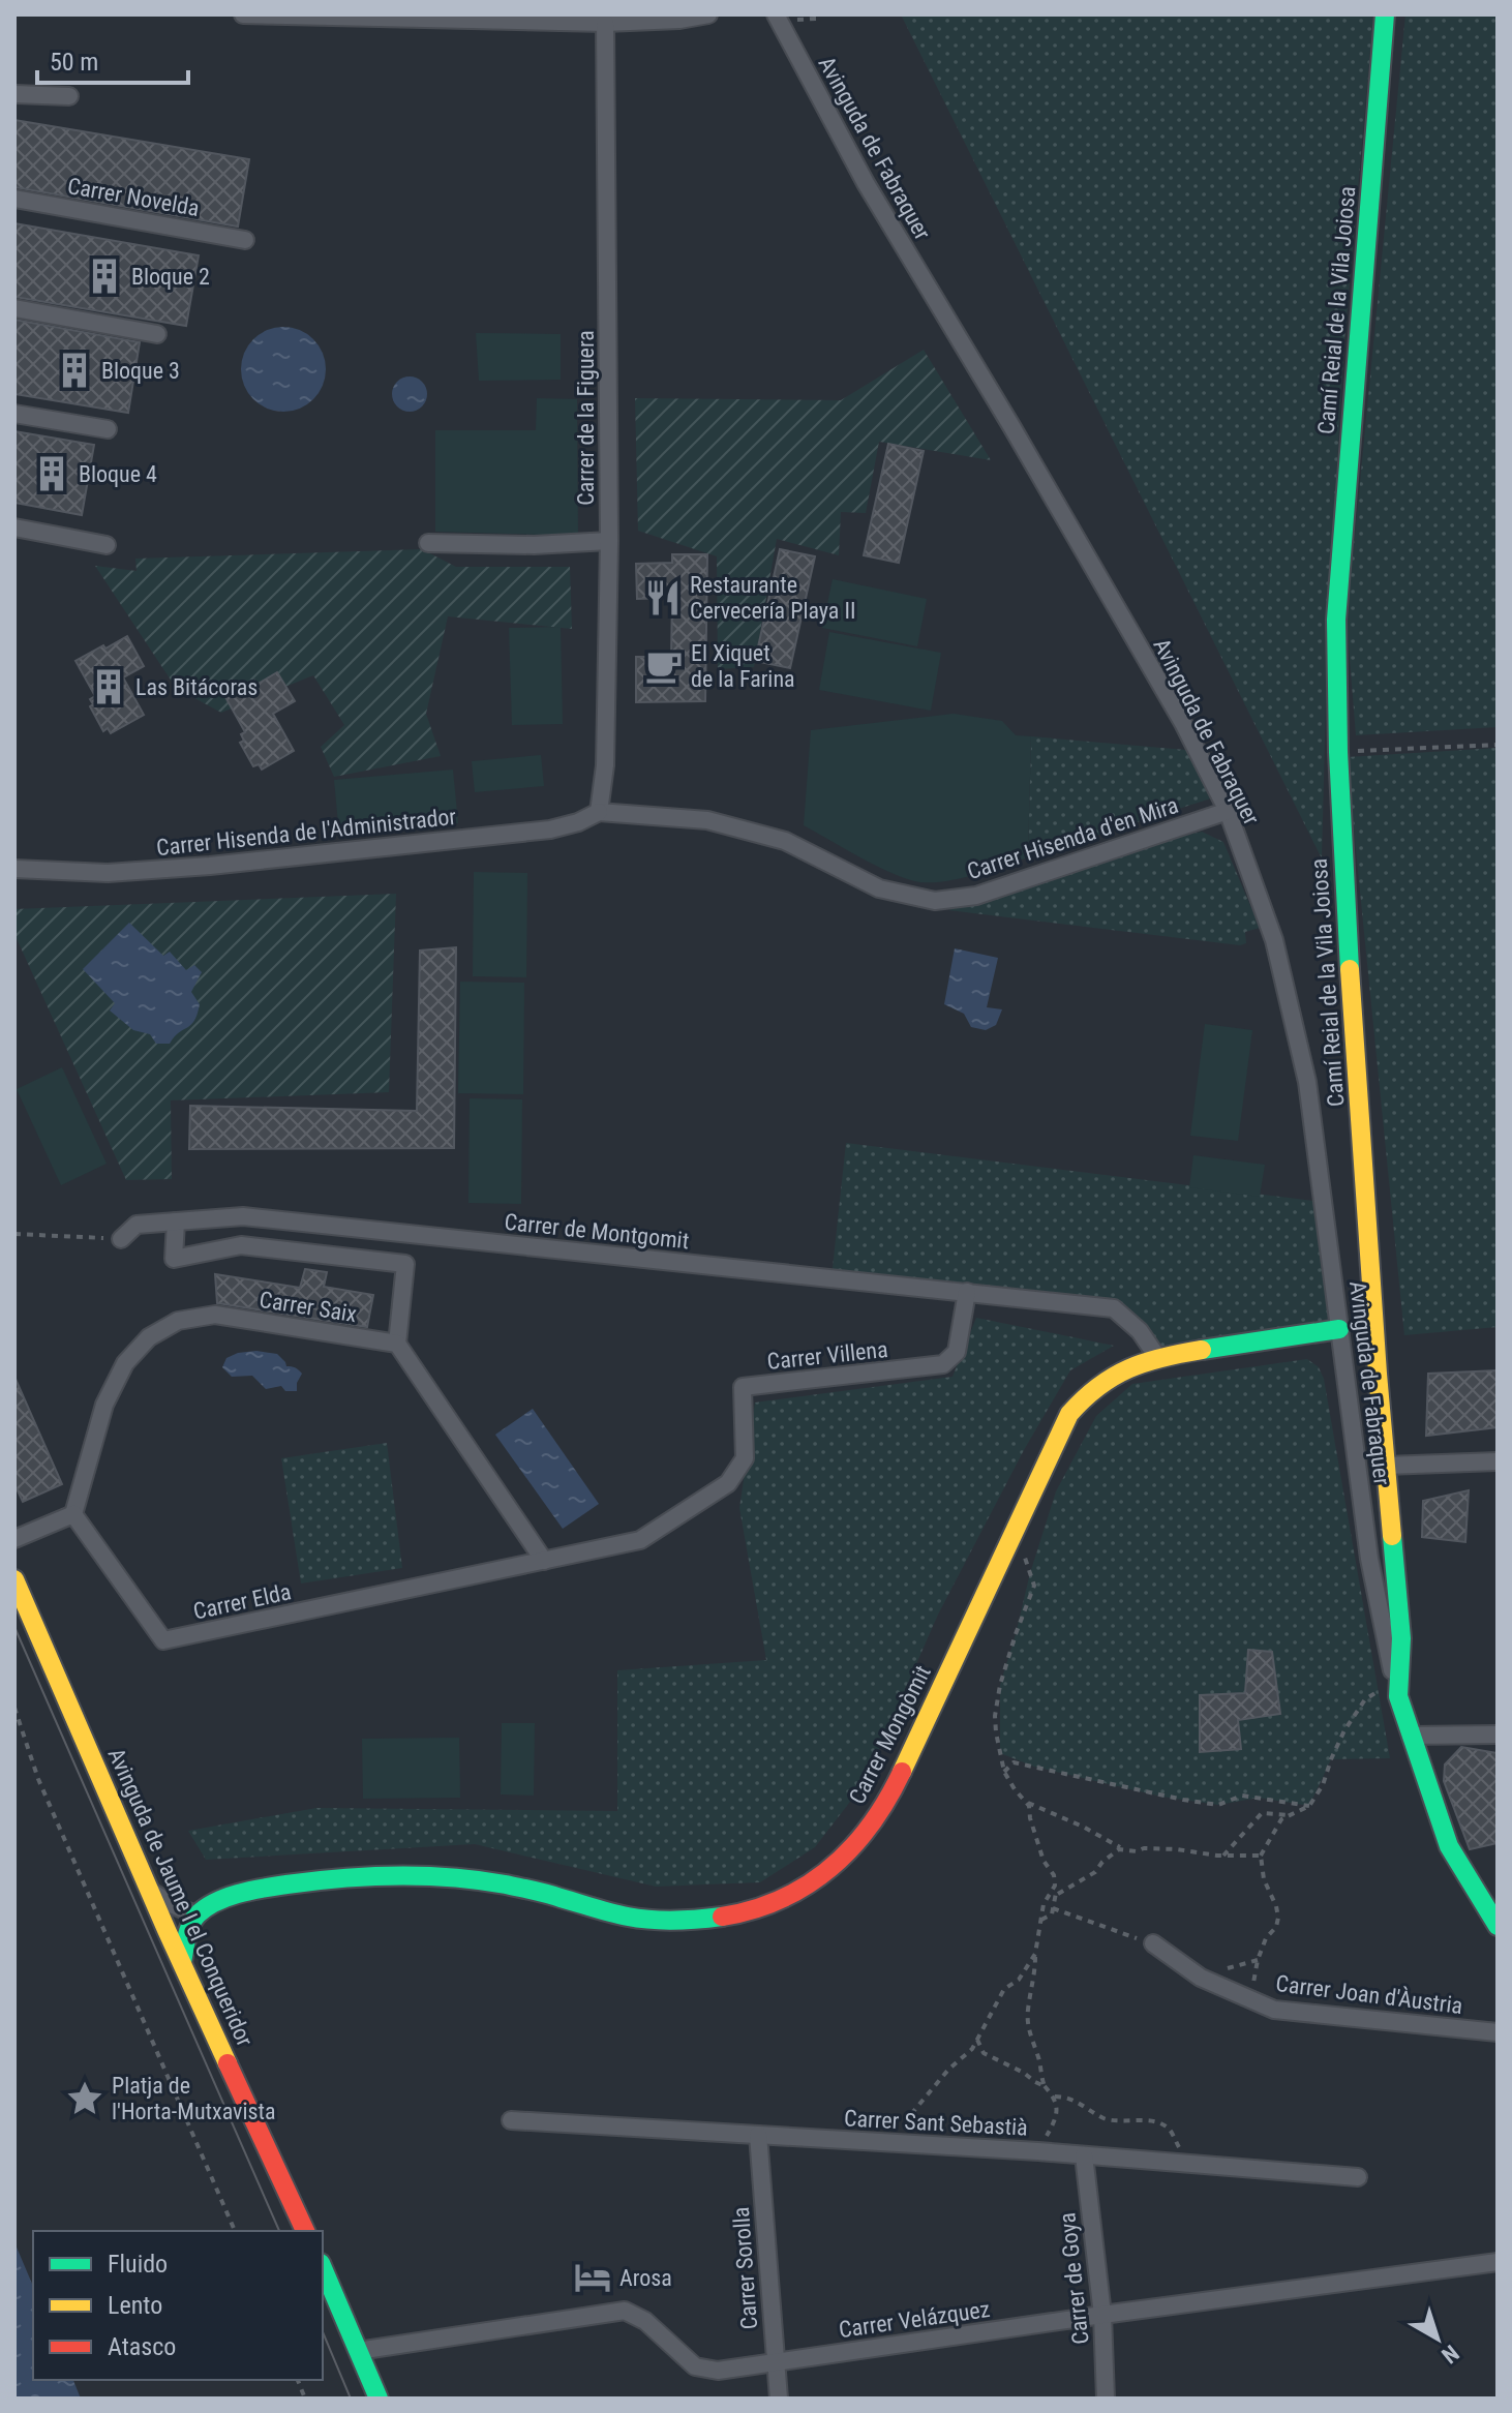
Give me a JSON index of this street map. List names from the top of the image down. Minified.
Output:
{"streets":{"street":["Avinguda de Fabraquer","Carrer Novelda","Camí Reial de la Vila Joiosa","Carrer de la Figuera","Carrer Hisenda de l'Administrador","Carrer Hisenda d'en Mira","Carrer de Montgomit","Carrer Saix","Carrer Villena","Carrer Elda","Carrer Mongòmit","Avinguda de Jaume I el Conqueridor","Carrer Joan d'Àustria","Carrer Sant Sebastià","Carrer Sorolla","Carrer de Goya","Carrer Velázquez"]},"crossings":[["Avinguda de Fabraquer","Camí Reial de la Vila Joiosa"],["Avinguda de Fabraquer","Carrer Hisenda d'en Mira"],["Avinguda de Fabraquer","Carrer Mongòmit"],["Carrer de la Figuera","Carrer Hisenda de l'Administrador"],["Carrer de la Figuera","Carrer Hisenda d'en Mira"],["Carrer Hisenda de l'Administrador","Carrer Hisenda d'en Mira"],["Carrer de Montgomit","Carrer Villena"],["Carrer de Montgomit","Carrer Mongòmit"],["Carrer Saix","Carrer Elda"],["Carrer Villena","Carrer Elda"],["Carrer Sant Sebastià","Carrer Sorolla"],["Carrer Sant Sebastià","Carrer de Goya"],["Carrer Sorolla","Carrer Velázquez"],["Carrer de Goya","Carrer Velázquez"]],"places":{"building":["Bloque 2","Bloque 3","Bloque 4","Las Bitácoras"],"restaurant":["Restaurante Cervecería Playa II"],"cafe":["El Xiquet de la Farina"],"place":["Platja de l'Horta-Mutxavista"],"hotel":["Arosa"]},"legend":["Fluido","Lento","Atasco"],"scale_bar":"50 m","north":"bottom right"}
